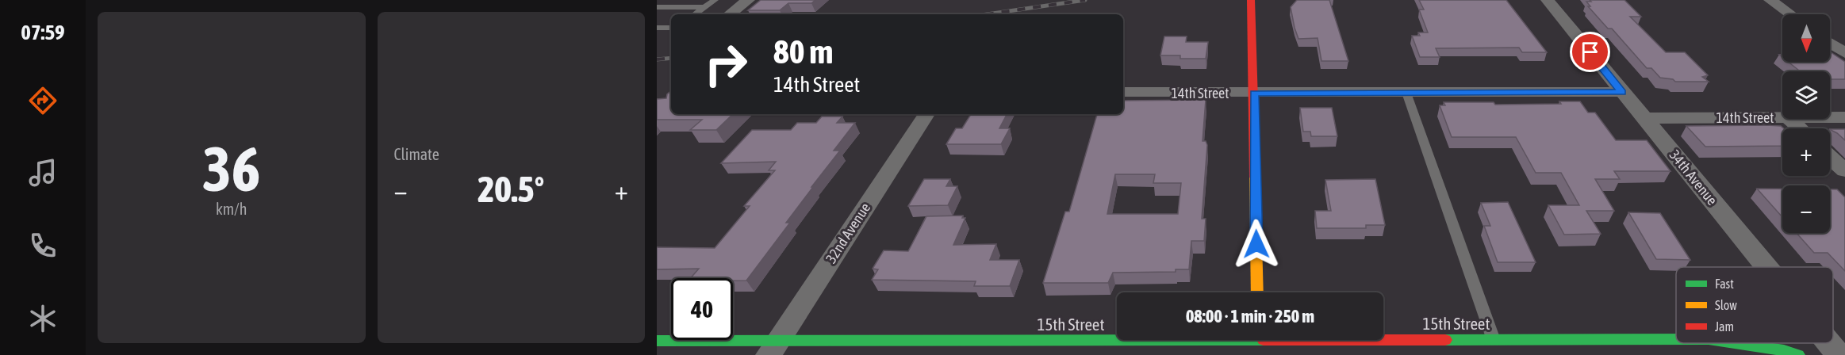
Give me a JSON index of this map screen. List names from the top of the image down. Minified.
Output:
{"streets":{"main road":["15th Street"],"street":["14th Street","34th Avenue","32nd Avenue"]},"crossings":[["14th Street","34th Avenue"],["32nd Avenue","15th Street"]],"legend":["Fast","Slow","Jam"],"north":"bottom","page":{"tabs":"07:59","tile":[["36","km/h"],"Climate"],"map_buttons":["+","−"],"turn":["80 m","14th Street"],"heat":["−","20.5°","+"],"limit":"40","trip":"08:00 · 1 min · 250 m"}}
